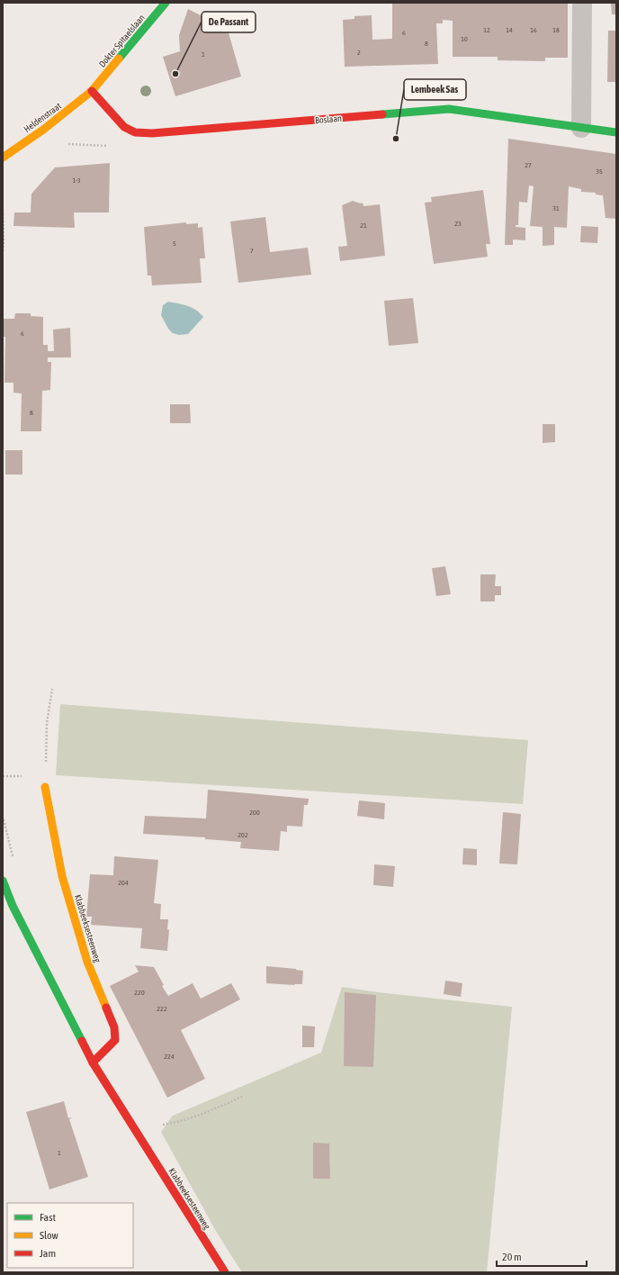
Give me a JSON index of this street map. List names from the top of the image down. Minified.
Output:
{"streets":{"street":["Dokter Spitaelslaan","Heldenstraat","Boslaan","Klabbeeksesteenweg"]},"crossings":[["Dokter Spitaelslaan","Heldenstraat"]],"places":["De Passant","Lembeek Sas"],"house_numbers":["12","14","16","18","6","10","8","2","1","27","35","1-3","31","23","21","5","7","6","8","200","202","204","220","222","224","1"],"legend":["Fast","Slow","Jam"],"scale_bar":"20 m"}
